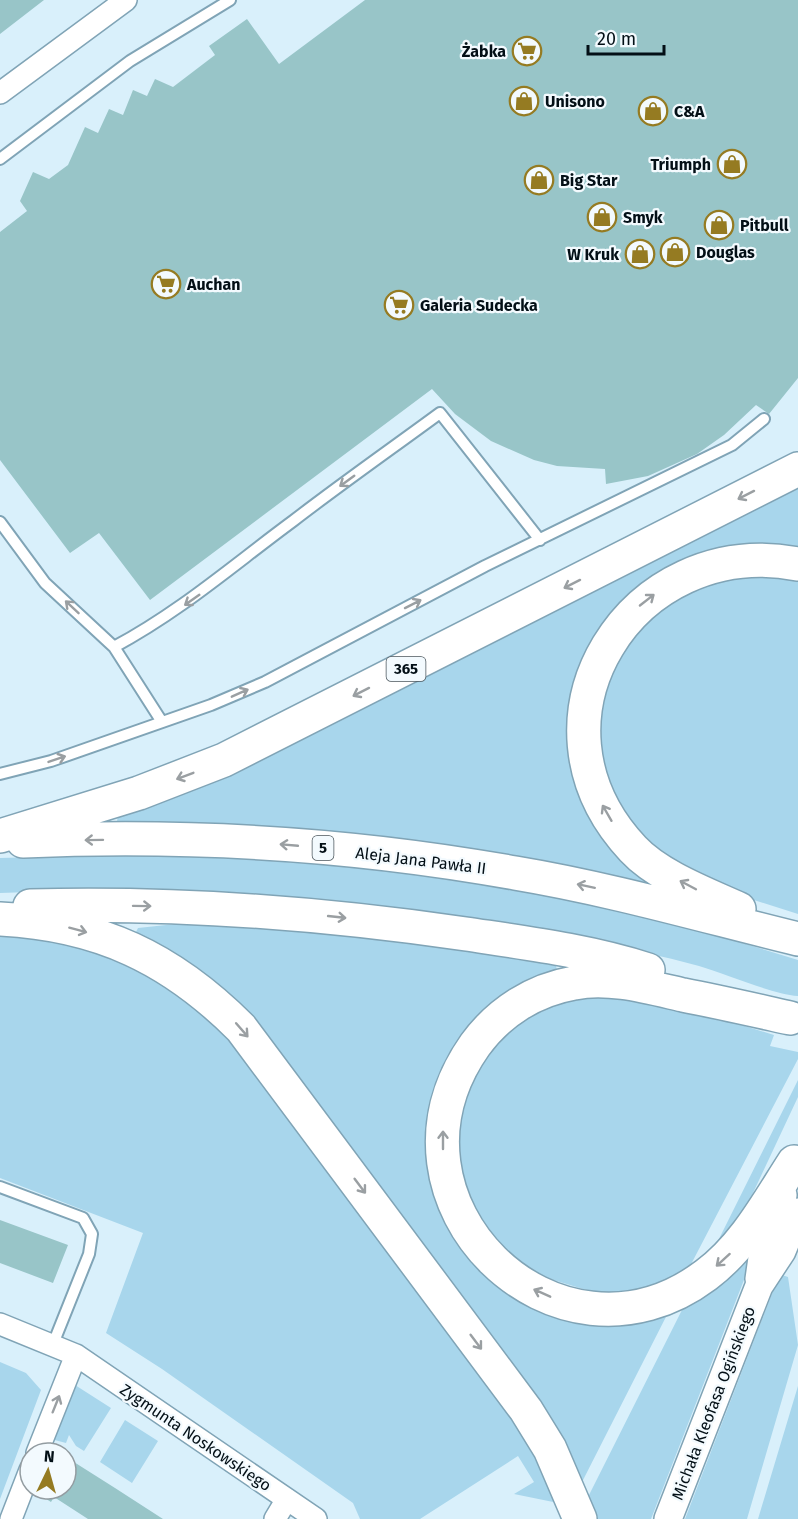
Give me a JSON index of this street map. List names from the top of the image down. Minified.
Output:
{"streets":{"main road":["365","5","Aleja Jana Pawła II"],"street":["Michała Kleofasa Ogińskiego","Zygmunta Noskowskiego"]},"places":{"supermarket":["Żabka","Auchan","Galeria Sudecka"],"shop":["Unisono","C&A","Triumph","Big Star","Smyk","Pitbull","Douglas","W Kruk"]},"scale_bar":"20 m","north":"top"}
